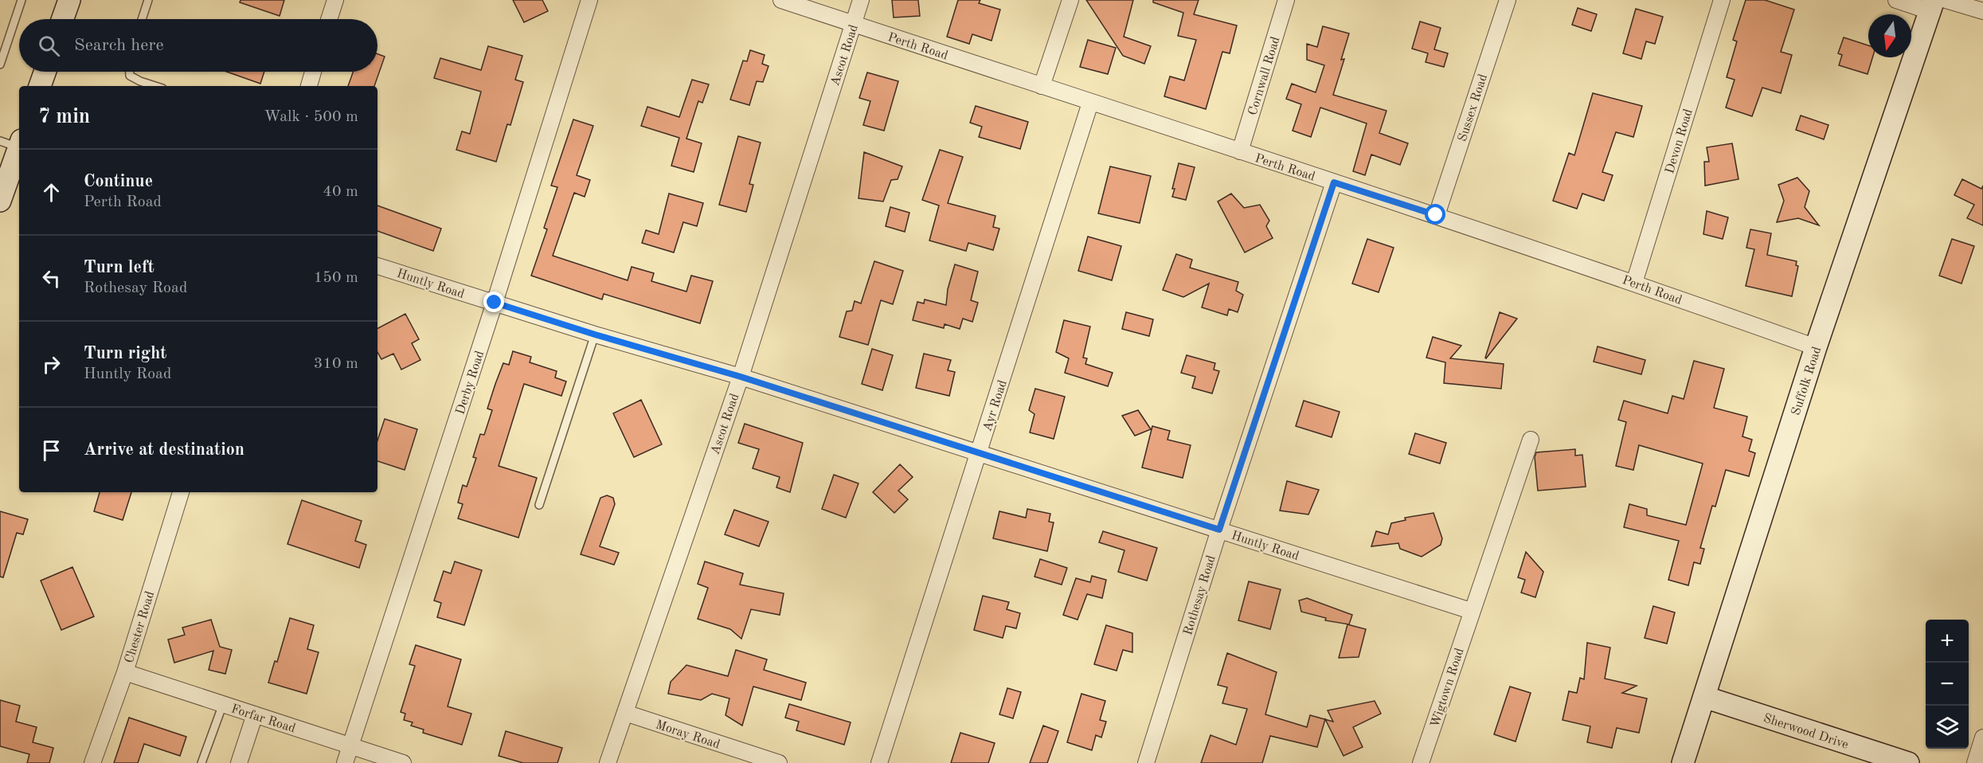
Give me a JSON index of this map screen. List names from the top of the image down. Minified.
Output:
{"streets":{"street":["Perth Road","Ascot Road","Cornwall Road","Sussex Road","Devon Road","Huntly Road","Suffolk Road","Derby Road","Ayr Road","Rothesay Road","Chester Road","Wigtown Road","Forfar Road","Sherwood Drive","Moray Road"]},"crossings":[["Perth Road","Ascot Road"],["Perth Road","Cornwall Road"],["Perth Road","Sussex Road"],["Perth Road","Devon Road"],["Perth Road","Suffolk Road"],["Perth Road","Ayr Road"],["Perth Road","Rothesay Road"],["Ascot Road","Huntly Road"],["Ascot Road","Moray Road"],["Huntly Road","Derby Road"],["Huntly Road","Ayr Road"],["Huntly Road","Rothesay Road"],["Huntly Road","Wigtown Road"],["Suffolk Road","Sherwood Drive"],["Derby Road","Forfar Road"],["Chester Road","Forfar Road"]],"north":"bottom","page":{"search":"Search here","heading":["7 min","Walk · 500 m"],"list":[["Continue","Perth Road","40 m"],["Turn left","Rothesay Road","150 m"],["Turn right","Huntly Road","310 m"],"Arrive at destination"],"map_buttons":["+","−"]}}
